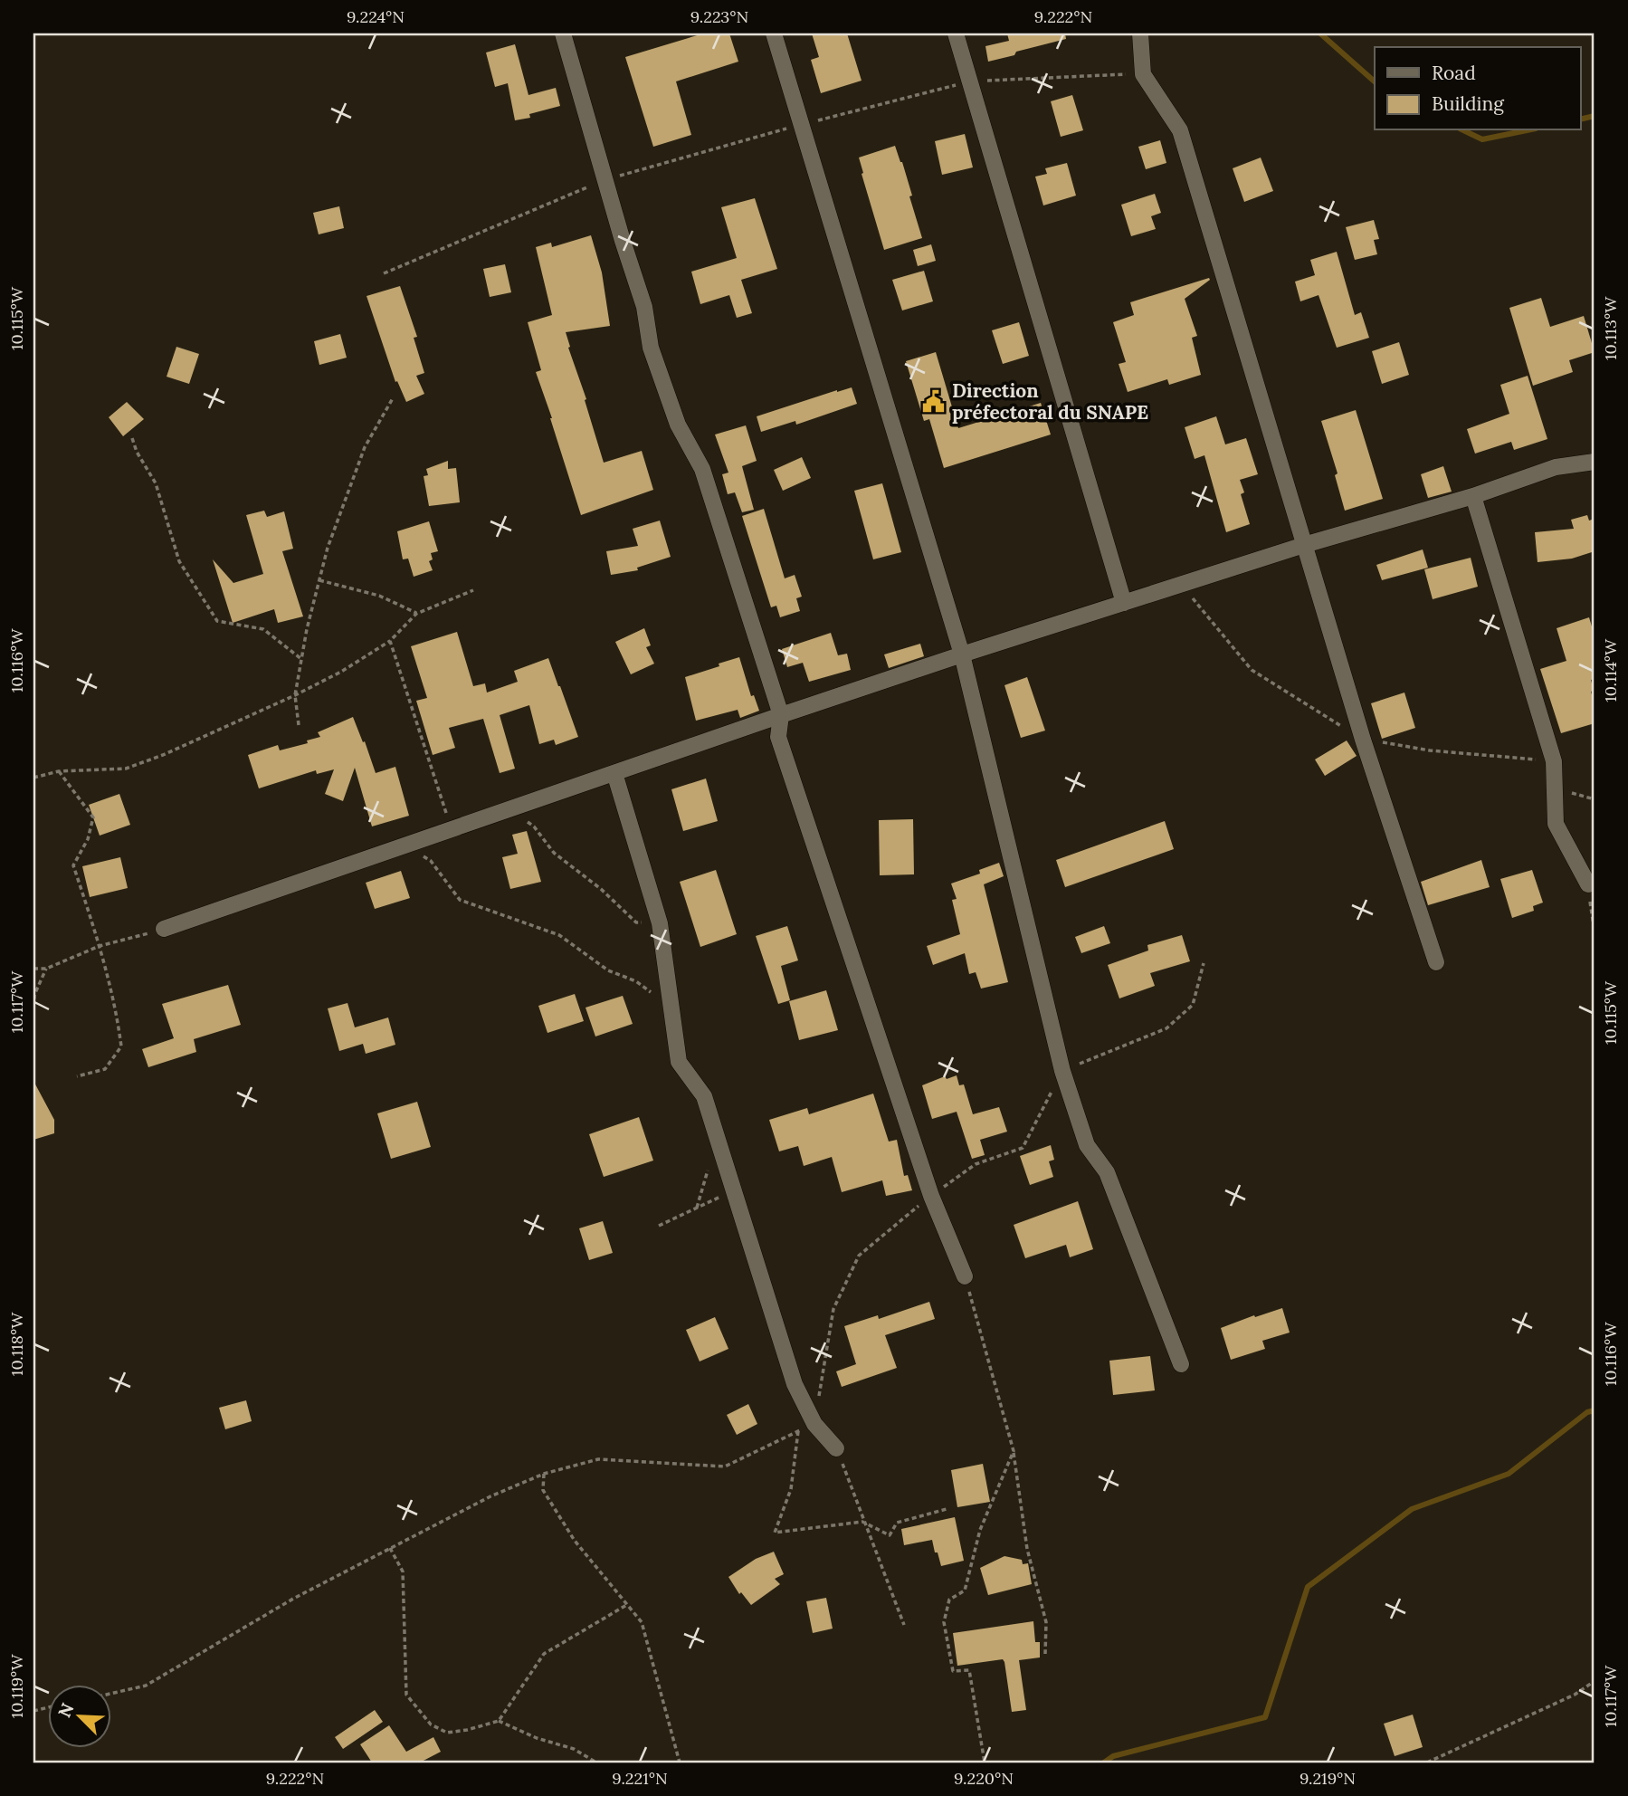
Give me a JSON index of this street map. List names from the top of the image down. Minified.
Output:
{"places":{"public building":["Direction préfectoral du SNAPE"]},"legend":["Road","Building"],"north":"top left","coordinates":["9.224°N","9.223°N","9.222°N","10.115°W","10.113°W","10.116°W","10.114°W","10.117°W","10.118°W","10.119°W","9.221°N","9.220°N","9.219°N"]}
